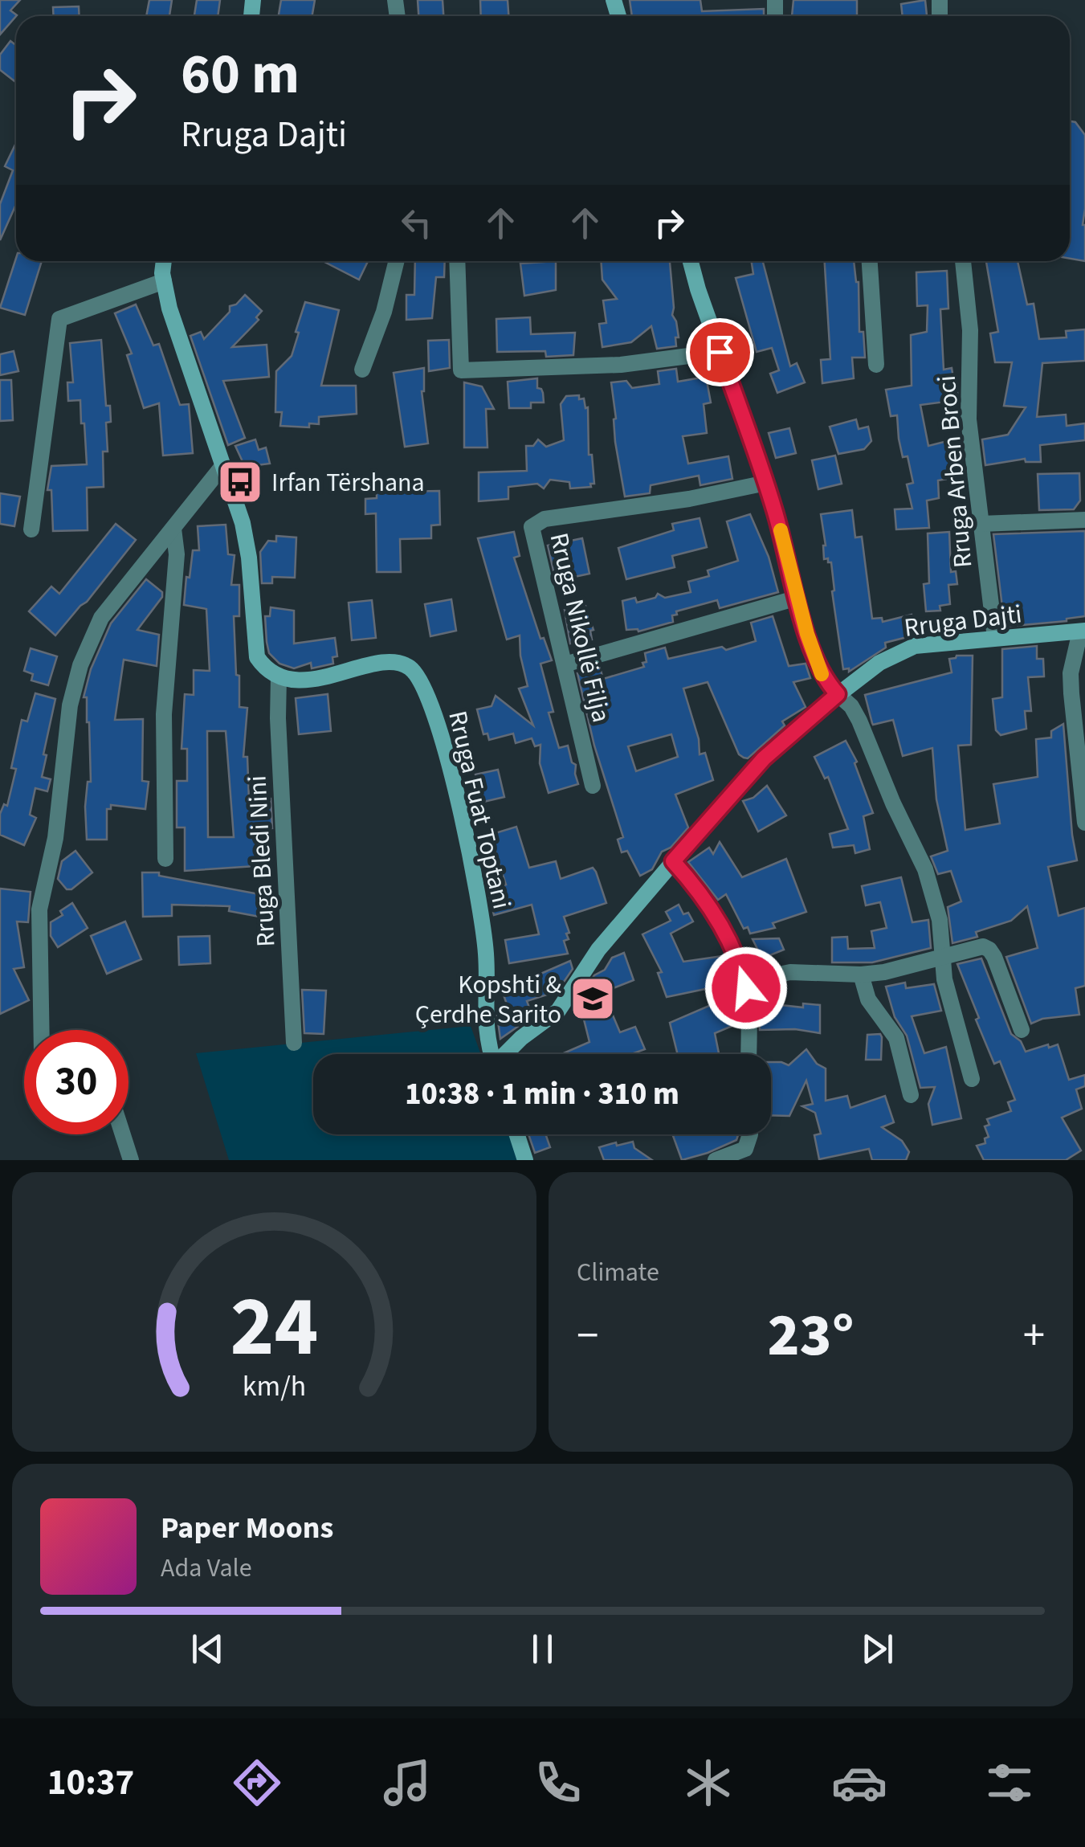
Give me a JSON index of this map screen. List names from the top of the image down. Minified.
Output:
{"streets":{"street":["Rruga Arben Broci","Rruga Dajti","Rruga Nikollë Filja","Rruga Fuat Toptani","Rruga Bledi Nini"]},"crossings":[["Rruga Arben Broci","Rruga Dajti"],["Rruga Fuat Toptani","Rruga Bledi Nini"]],"places":{"bus stop":["Irfan Tërshana"],"school or university":["Kopshti & Çerdhe Sarito"]},"page":{"turn":["60 m","Rruga Dajti"],"limit":"30","trip":"10:38 · 1 min · 310 m","tile":"Climate","heat":["−","23°","+"],"song":["Paper Moons","Ada Vale"],"tabs":"10:37","gauge":["24","km/h"]}}
